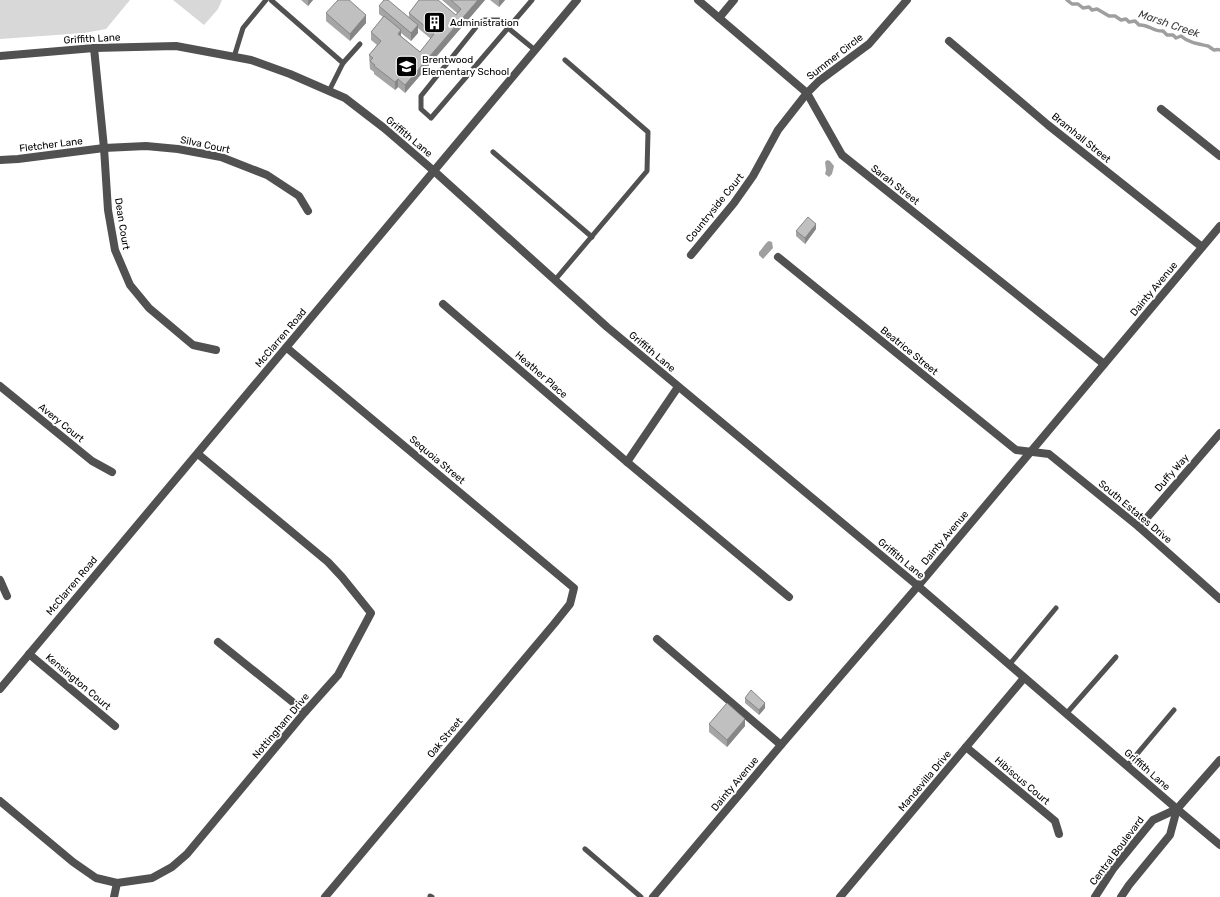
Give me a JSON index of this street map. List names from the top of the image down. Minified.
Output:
{"streets":{"street":["Griffith Lane","Summer Circle","Bramhall Street","Fletcher Lane","Silva Court","Sarah Street","Countryside Court","Dean Court","Dainty Avenue","McClarren Road","Beatrice Street","Heather Place","Avery Court","Sequoia Street","Duffy Way","South Estates Drive","Kensington Court","Nottingham Drive","Oak Street","Mandevilla Drive","Hibiscus Court","Central Boulevard"]},"crossings":[["Griffith Lane","Dean Court"],["Griffith Lane","Dainty Avenue"],["Griffith Lane","McClarren Road"],["Griffith Lane","Mandevilla Drive"],["Griffith Lane","Central Boulevard"],["Summer Circle","Sarah Street"],["Summer Circle","Countryside Court"],["Bramhall Street","Dainty Avenue"],["Fletcher Lane","Silva Court"],["Fletcher Lane","Dean Court"],["Silva Court","Dean Court"],["Sarah Street","Countryside Court"],["Sarah Street","Dainty Avenue"],["Dainty Avenue","Beatrice Street"],["Dainty Avenue","South Estates Drive"],["McClarren Road","Sequoia Street"],["McClarren Road","Kensington Court"],["McClarren Road","Nottingham Drive"],["Beatrice Street","South Estates Drive"],["Sequoia Street","Oak Street"],["Duffy Way","South Estates Drive"],["Mandevilla Drive","Hibiscus Court"]],"water":["Marsh Creek"],"places":{"building":["Administration"],"school or university":["Brentwood Elementary School"]}}
